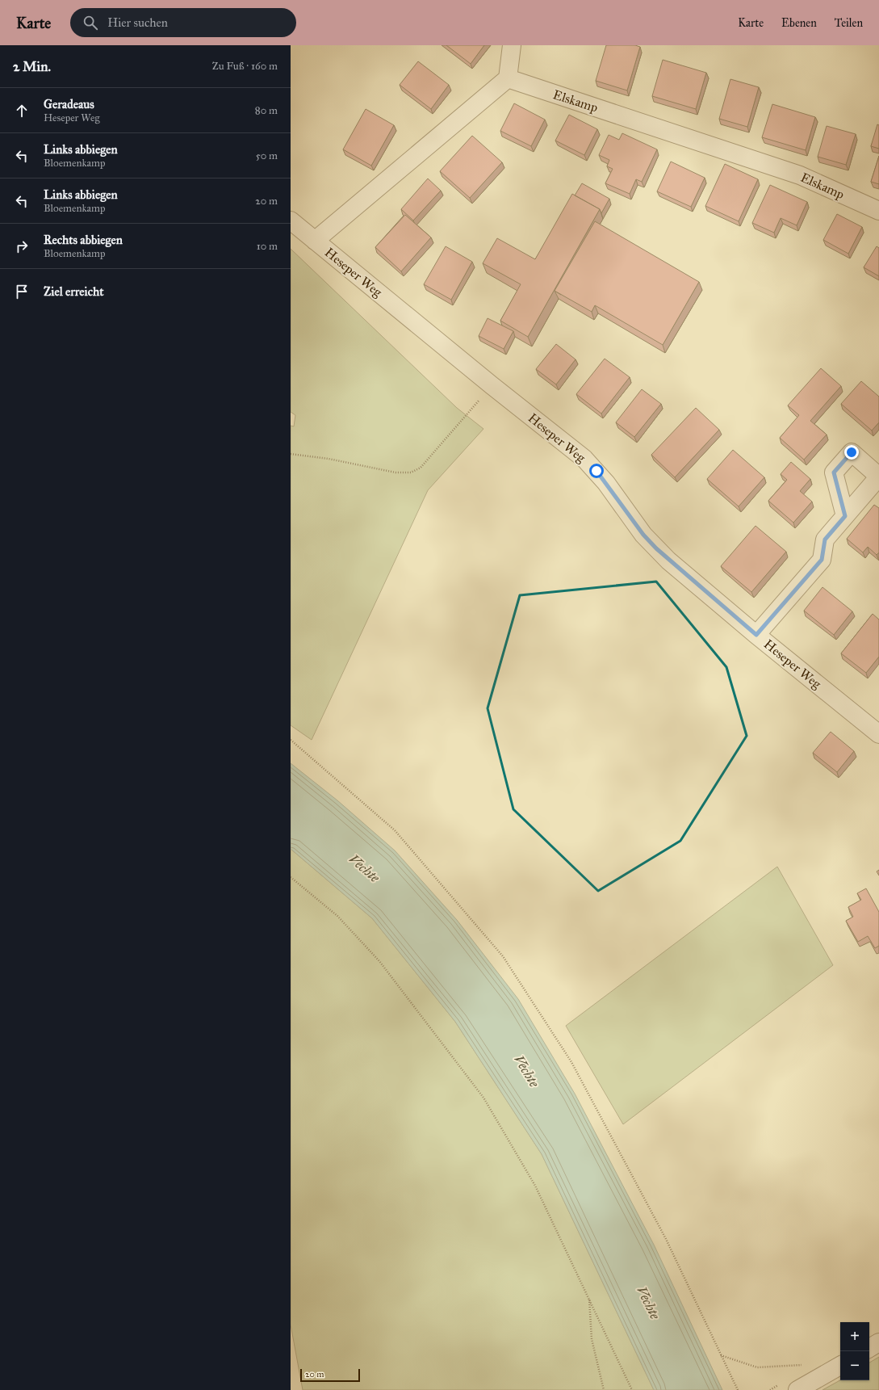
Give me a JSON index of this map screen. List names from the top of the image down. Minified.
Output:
{"streets":{"street":["Elskamp","Heseper Weg"]},"water":["Vechte"],"scale_bar":"20 m","page":{"header":"Karte","search":"Hier suchen","nav":["Karte","Ebenen","Teilen"],"heading":["2 Min.","Zu Fuß · 160 m"],"list":[["Geradeaus","Heseper Weg","80 m"],["Links abbiegen","Bloemenkamp","50 m"],["Links abbiegen","Bloemenkamp","20 m"],["Rechts abbiegen","Bloemenkamp","10 m"],"Ziel erreicht"],"map_buttons":["+","−"],"scale":"20 m"}}
